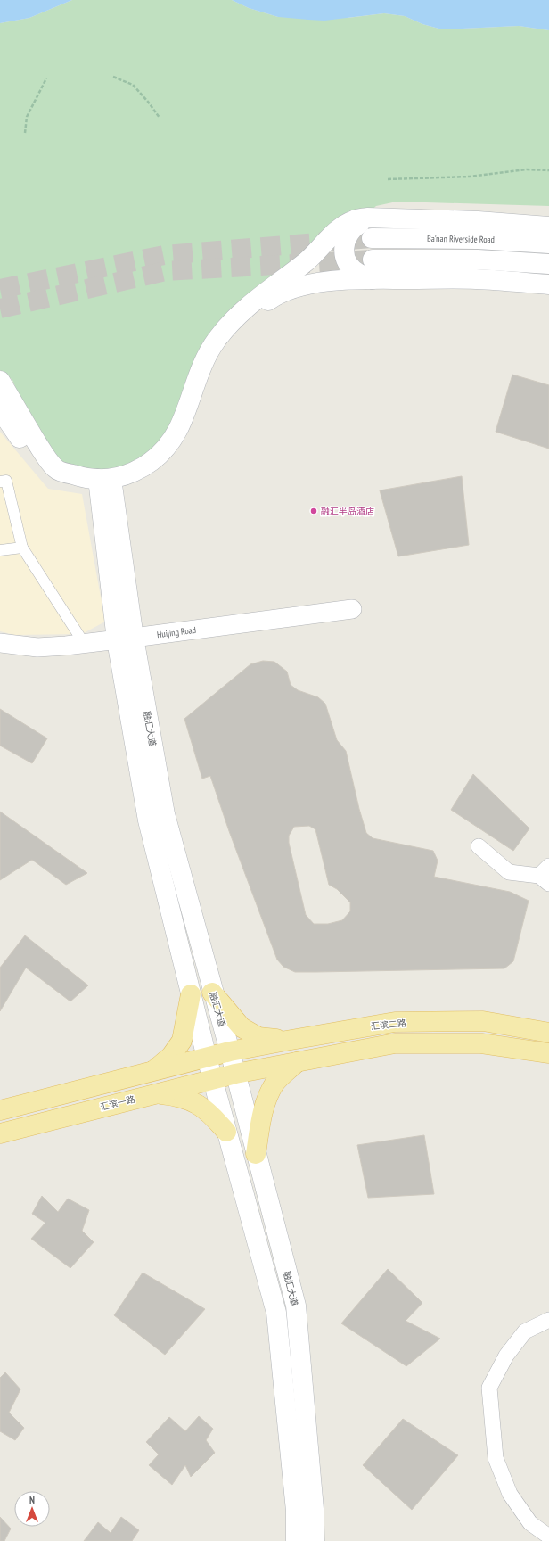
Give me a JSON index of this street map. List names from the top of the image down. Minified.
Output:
{"streets":{"main road":["Ba'nan Riverside Road","融汇大道","汇滨二路","汇滨一路"],"street":["Huijing Road"]},"crossings":[["Huijing Road","融汇大道"],["融汇大道","汇滨二路"],["融汇大道","汇滨一路"]],"places":["融汇半岛酒店"],"north":"top"}
